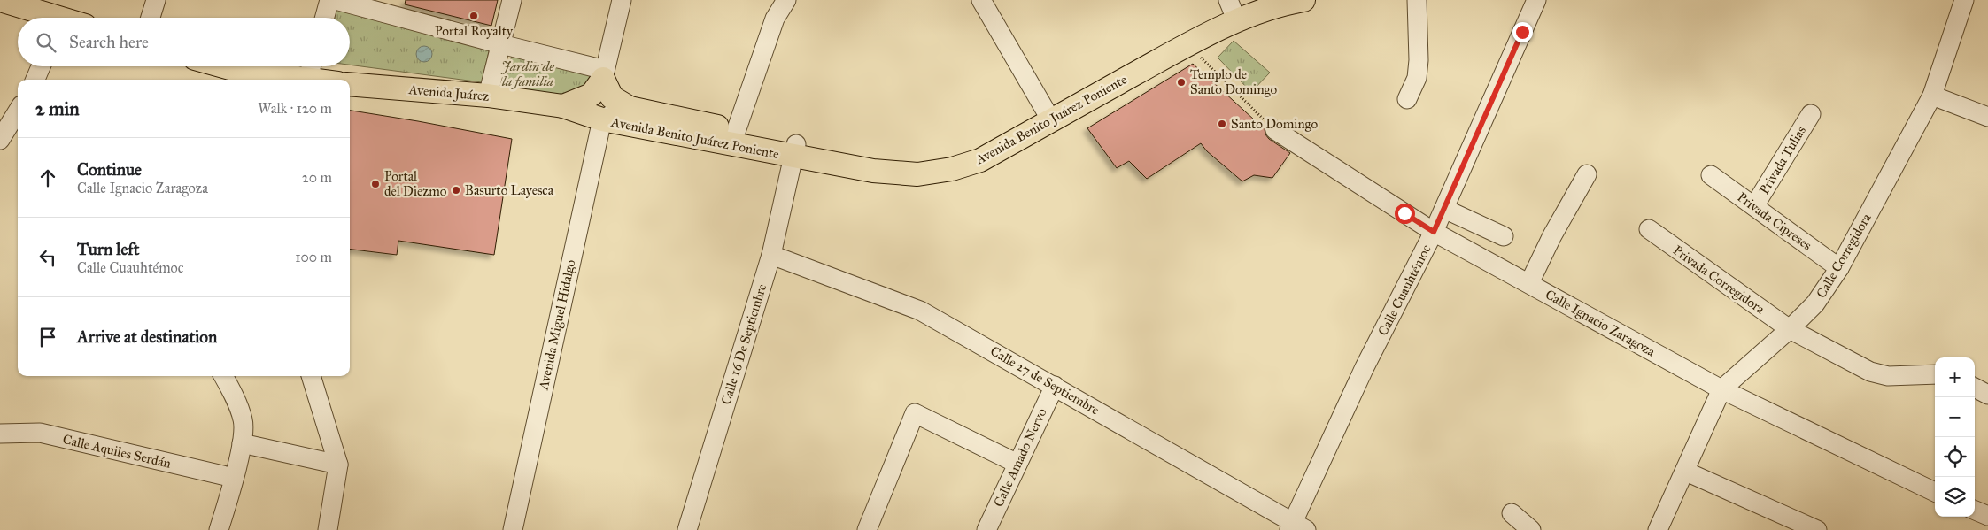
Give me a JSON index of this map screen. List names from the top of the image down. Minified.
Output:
{"streets":{"main road":["Avenida Juárez","Avenida Benito Juárez Poniente"],"street":["Privada Tulias","Privada Cipreses","Calle Corregidora","Privada Corregidora","Calle Cuauhtémoc","Calle Ignacio Zaragoza","Avenida Miguel Hidalgo","Calle 16 De Septiembre","Calle 27 de Septiembre","Calle Aquiles Serdán","Calle Amado Nervo"]},"crossings":[["Avenida Juárez","Avenida Benito Juárez Poniente"],["Avenida Juárez","Avenida Miguel Hidalgo"],["Avenida Benito Juárez Poniente","Avenida Miguel Hidalgo"],["Avenida Benito Juárez Poniente","Calle 16 De Septiembre"],["Privada Tulias","Privada Cipreses"],["Privada Cipreses","Calle Corregidora"],["Calle Corregidora","Privada Corregidora"],["Calle Corregidora","Calle Ignacio Zaragoza"],["Calle Cuauhtémoc","Calle Ignacio Zaragoza"],["Calle Cuauhtémoc","Calle 27 de Septiembre"],["Calle 16 De Septiembre","Calle 27 de Septiembre"],["Calle 27 de Septiembre","Calle Amado Nervo"]],"parks":["Jardin de la familia"],"places":["Portal Royalty","Templo de Santo Domingo","Santo Domingo","Portal del Diezmo","Basurto Layesca"],"page":{"search":"Search here","heading":["2 min","Walk · 120 m"],"list":[["Continue","Calle Ignacio Zaragoza","20 m"],["Turn left","Calle Cuauhtémoc","100 m"],"Arrive at destination"],"map_buttons":["+","−"]}}
